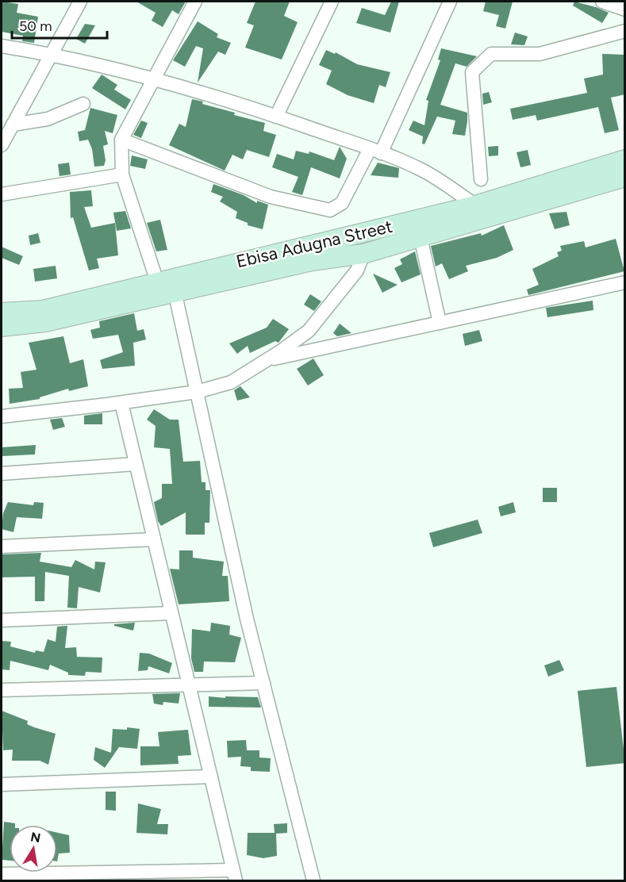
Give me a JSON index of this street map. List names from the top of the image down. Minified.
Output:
{"streets":{"main road":["Ebisa Adugna Street"]},"scale_bar":"50 m","north":"top"}
